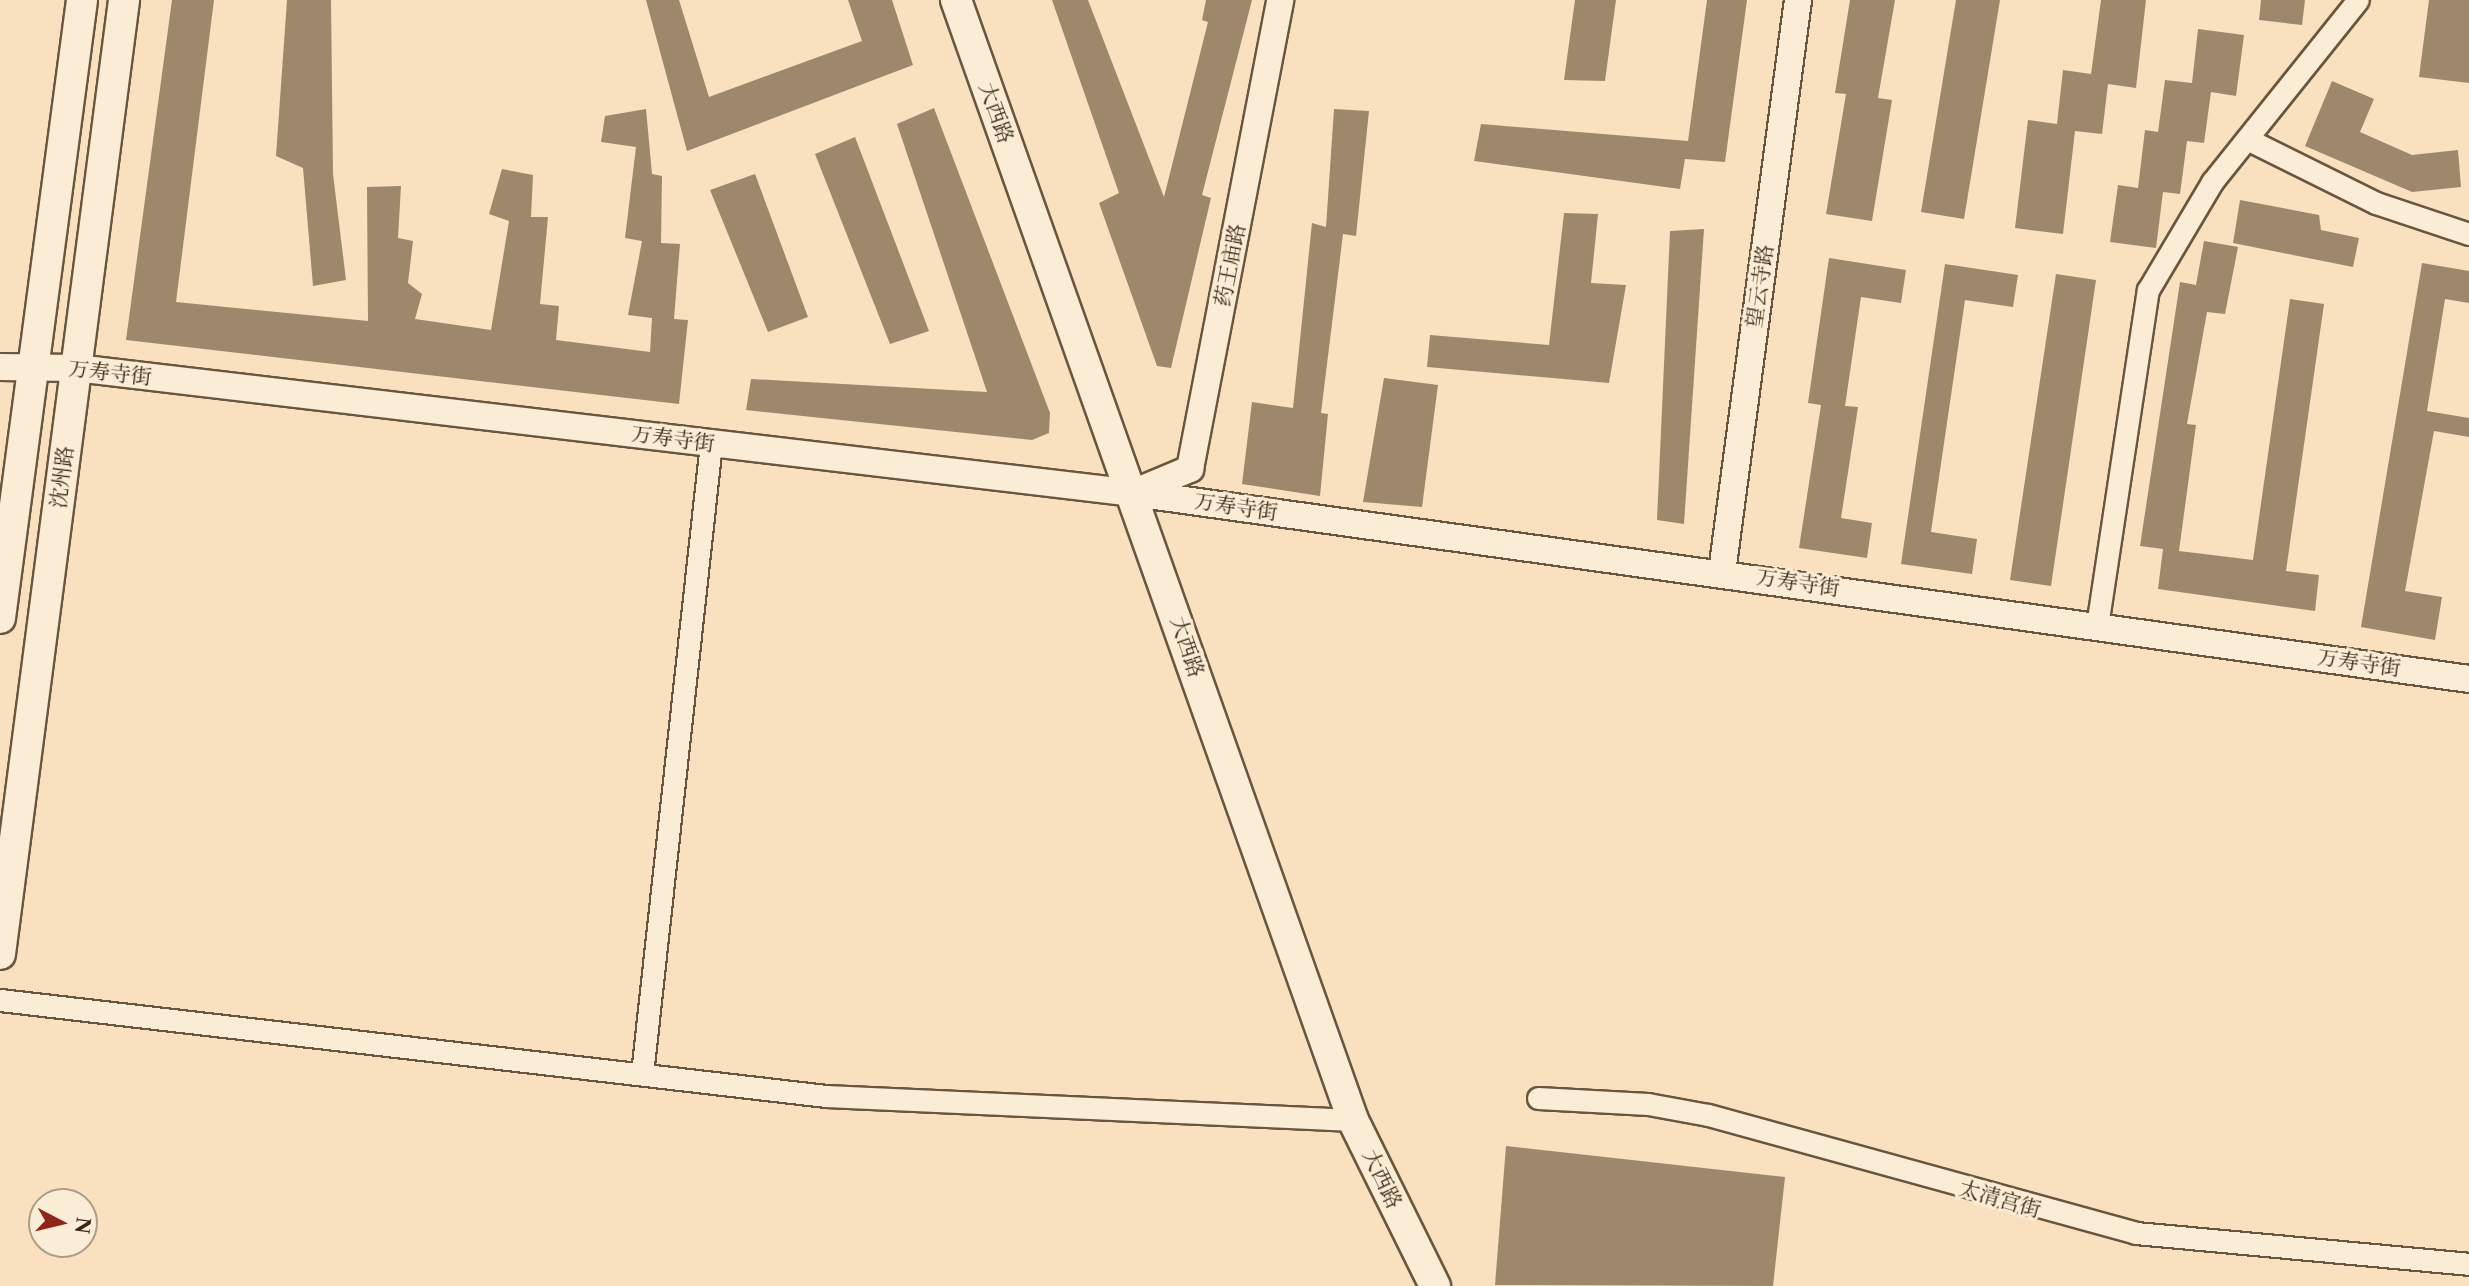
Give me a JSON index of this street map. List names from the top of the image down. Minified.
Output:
{"streets":{"main road":["大西路","沈州路"],"street":["药王庙路","望云寺路","万寿寺街","太清宫街"]},"crossings":[["大西路","药王庙路"],["大西路","万寿寺街"],["药王庙路","万寿寺街"],["望云寺路","万寿寺街"],["万寿寺街","沈州路"]],"north":"right"}
